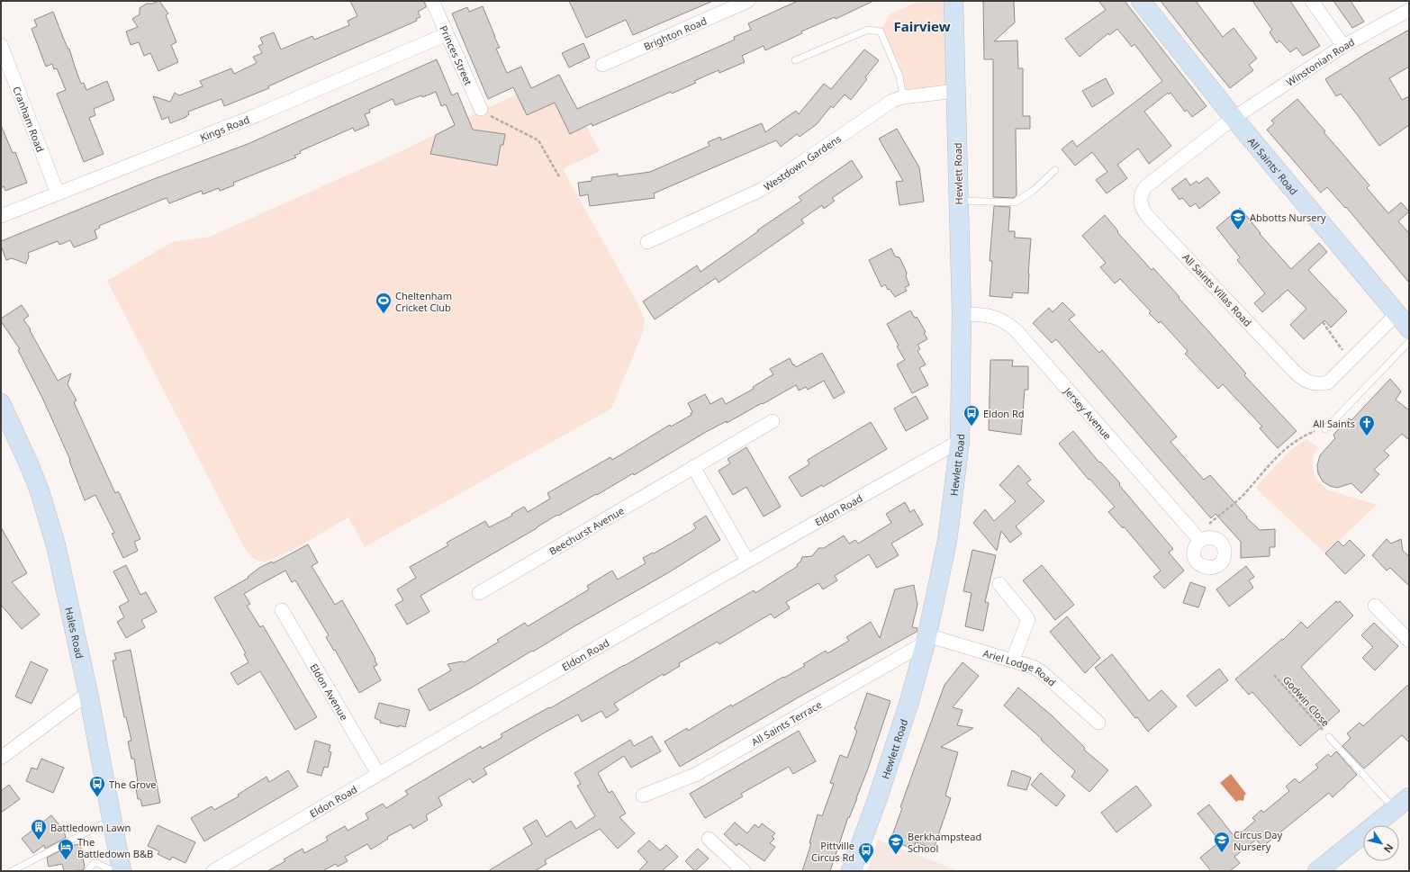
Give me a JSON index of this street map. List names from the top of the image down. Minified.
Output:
{"streets":{"street":["Brighton Road","Princes Street","Winstonian Road","Cranham Road","Kings Road","Westdown Gardens","All Saints' Road","Hewlett Road","All Saints Villas Road","Jersey Avenue","Eldon Road","Beechurst Avenue","Hales Road","Ariel Lodge Road","Eldon Avenue","All Saints Terrace"],"path":["Godwin Close"]},"crossings":[["Princes Street","Kings Road"],["Winstonian Road","All Saints' Road"],["Winstonian Road","All Saints Villas Road"],["Cranham Road","Kings Road"],["Westdown Gardens","Hewlett Road"],["All Saints' Road","All Saints Villas Road"],["Hewlett Road","Jersey Avenue"],["Hewlett Road","Eldon Road"],["Hewlett Road","Ariel Lodge Road"],["Hewlett Road","All Saints Terrace"],["Eldon Road","Eldon Avenue"],["Ariel Lodge Road","All Saints Terrace"]],"districts":["Fairview"],"places":{"school or university":["Abbotts Nursery","Circus Day Nursery","Berkhampstead School"],"sports":["Cheltenham Cricket Club"],"bus stop":["Eldon Rd","The Grove","Pittville Circus Rd"],"church":["All Saints"],"building":["Battledown Lawn"],"hotel":["The Battledown B&B"]},"north":"bottom right"}
